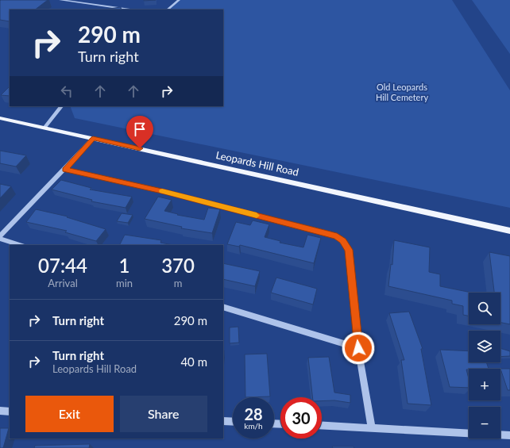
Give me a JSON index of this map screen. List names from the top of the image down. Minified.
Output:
{"streets":{"main road":["Leopards Hill Road"]},"parks":["Old Leopards Hill Cemetery"],"page":{"turn":["290 m","Turn right"],"eta":["07:44","Arrival","1","min","370","m"],"map_buttons":["+","−"],"list":[{"name":"Turn right","value":"290 m"},{"name":"Turn right","note":"Leopards Hill Road","value":"40 m"}],"buttons":["Exit","Share"],"speed":"28 km/h","limit":"30"}}
